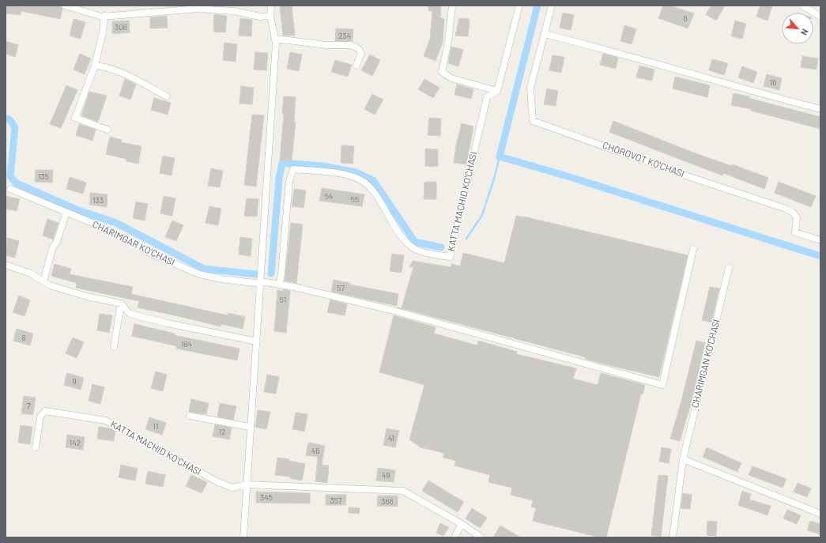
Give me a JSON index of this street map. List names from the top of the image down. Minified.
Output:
{"streets":{"street":["CHOROVOT KO'CHASI","KATTA MACHID KO'CHASI","CHARIMGAR KO'CHASI","CHARIMGAN KO'CHASI"]},"house_numbers":["6","306","234","16","135","54","55","133","57","51","8","184","9","7","11","12","41","142","46","49","345","357","366"],"north":"bottom right"}
